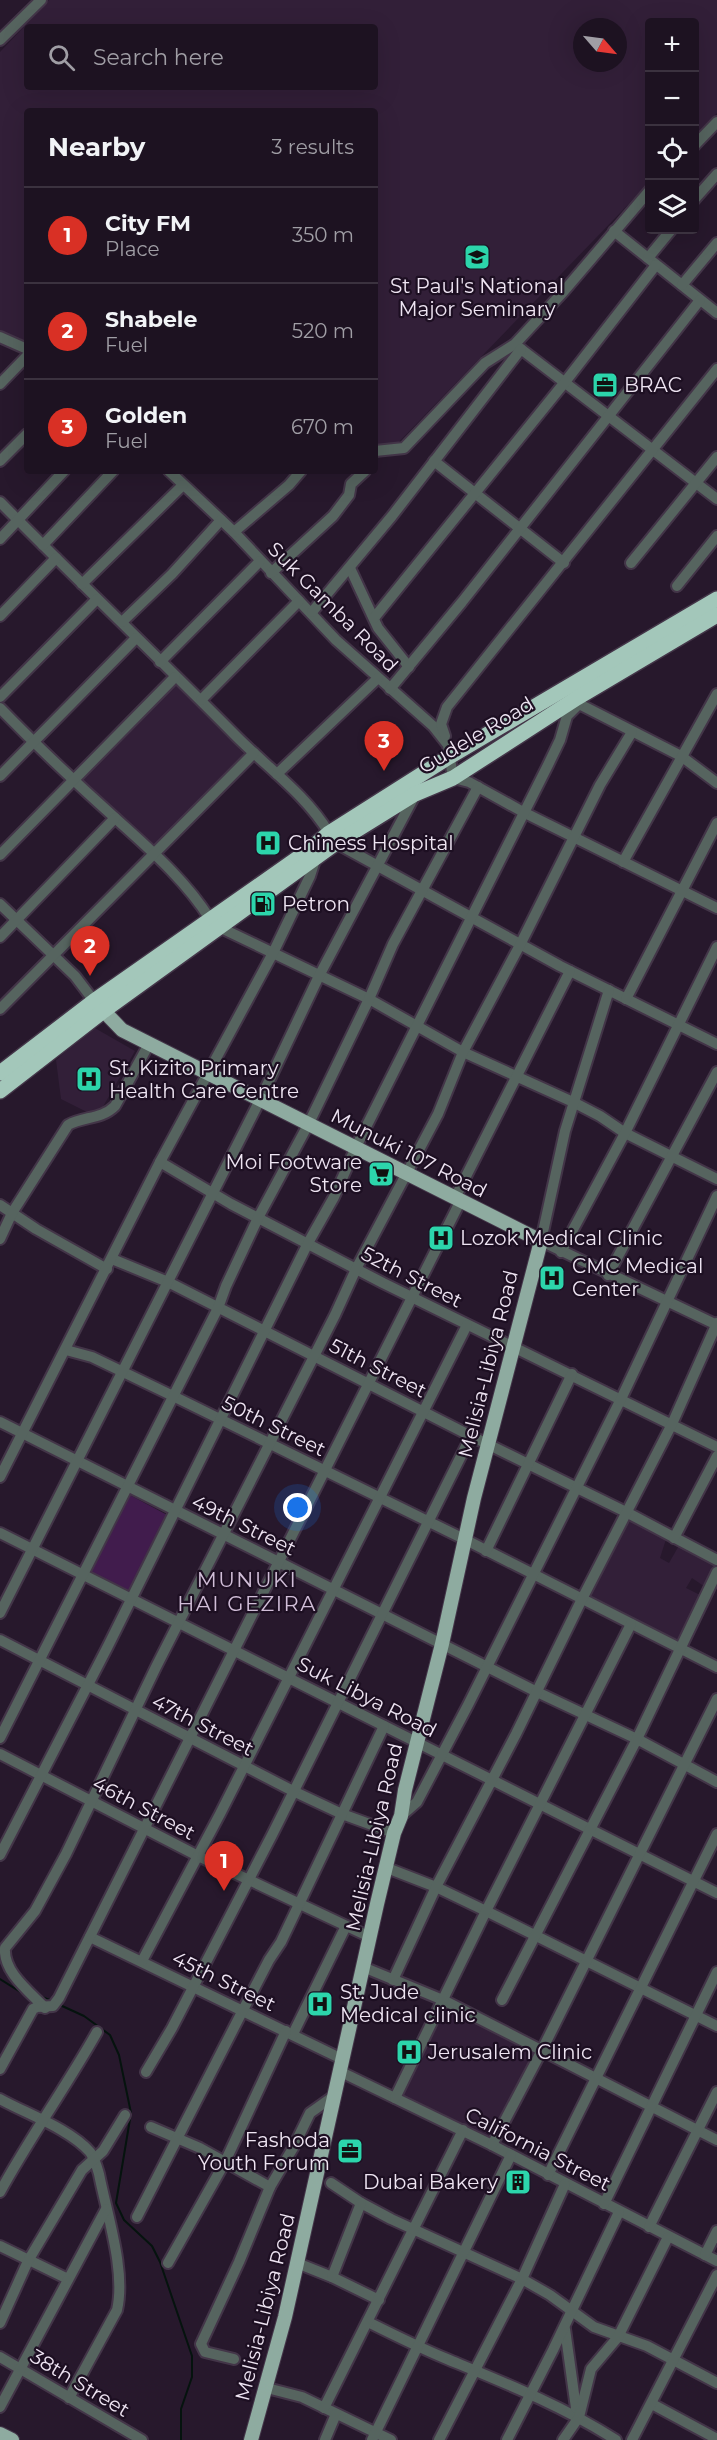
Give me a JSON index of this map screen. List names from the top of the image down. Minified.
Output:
{"streets":{"highway":["Gudele Road"],"main road":["Munuki 107 Road","Melisia-Libiya Road"],"street":["Suk Gamba Road","52th Street","51th Street","50th Street","49th Street","Suk Libya Road","47th Street","46th Street","45th Street","California Street","38th Street"]},"crossings":[["Suk Gamba Road","Gudele Road"],["Gudele Road","Munuki 107 Road"],["Munuki 107 Road","Melisia-Libiya Road"],["52th Street","Melisia-Libiya Road"],["Melisia-Libiya Road","51th Street"],["Melisia-Libiya Road","50th Street"],["Melisia-Libiya Road","49th Street"],["Melisia-Libiya Road","Suk Libya Road"],["Melisia-Libiya Road","47th Street"],["Melisia-Libiya Road","46th Street"],["Melisia-Libiya Road","45th Street"],["Melisia-Libiya Road","California Street"],["45th Street","California Street"]],"districts":["MUNUKI HAI GEZIRA"],"places":{"school or university":["St Paul's National Major Seminary"],"office":["BRAC","Fashoda Youth Forum"],"hospital":["Chiness Hospital","St. Kizito Primary Health Care Centre","Lozok Medical Clinic","CMC Medical Center","St. Jude Medical clinic","Jerusalem Clinic"],"fuel station":["Petron"],"supermarket":["Moi Footware Store"],"building":["Dubai Bakery"]},"north":"bottom right","page":{"map_buttons":["+","−"],"search":"Search here","heading":["Nearby","3 results"],"list":[{"mark":"1","name":"City FM","note":"Place","value":"350 m"},{"mark":"2","name":"Shabele","note":"Fuel","value":"520 m"},{"mark":"3","name":"Golden","note":"Fuel","value":"670 m"}],"pins":["3","2","1"]}}
